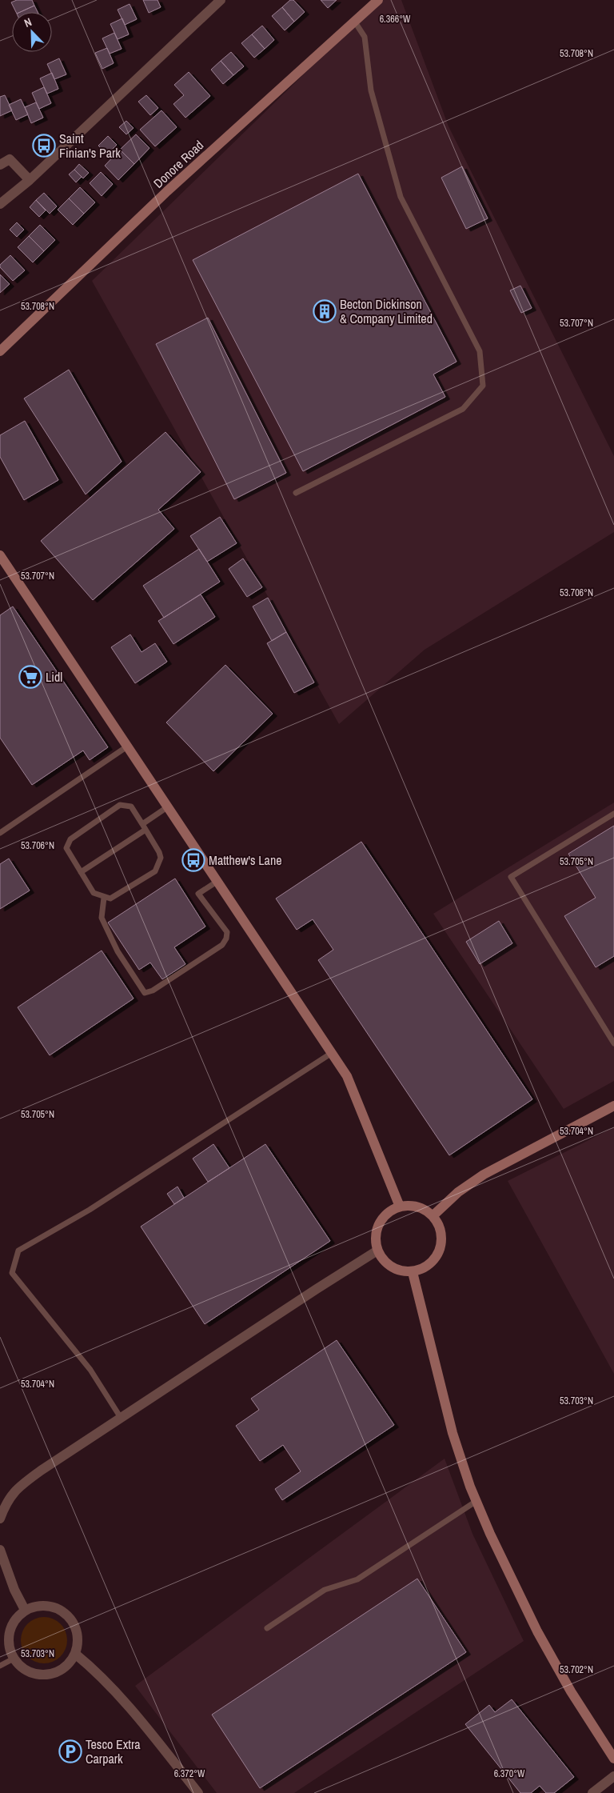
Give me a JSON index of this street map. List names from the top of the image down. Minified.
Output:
{"streets":{"street":["Donore Road"]},"places":{"bus stop":["Saint Finian's Park","Matthew's Lane"],"building":["Becton Dickinson & Company Limited"],"supermarket":["Lidl"],"parking":["Tesco Extra Carpark"]},"north":"top left","coordinates":["6.366°W","53.708°N","53.707°N","53.706°N","53.705°N","53.704°N","53.703°N","53.702°N","6.372°W","6.370°W"]}
